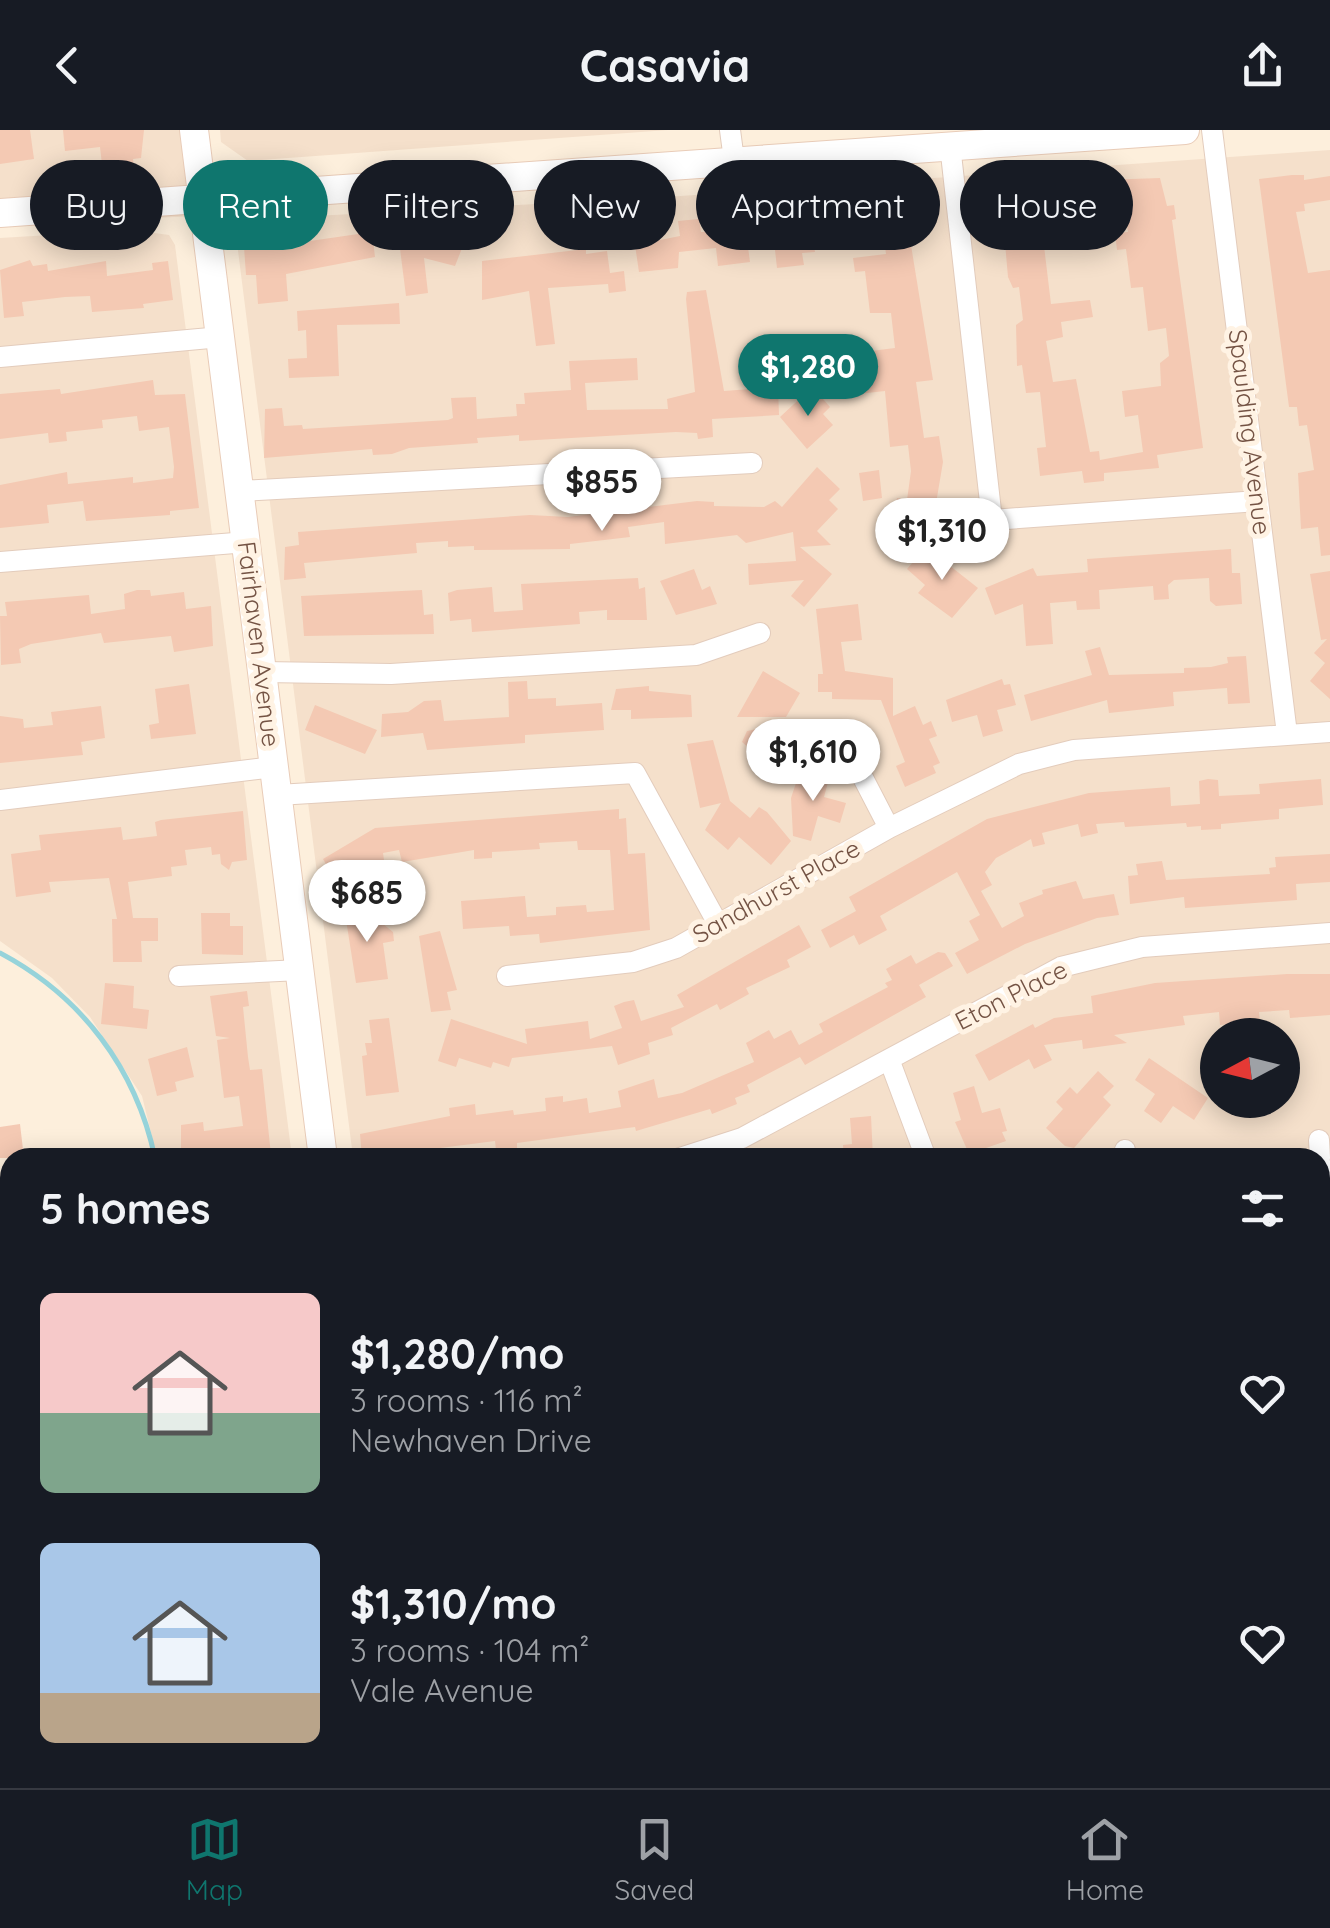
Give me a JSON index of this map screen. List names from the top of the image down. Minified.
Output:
{"streets":{"main road":["Fairhaven Avenue"],"street":["Spaulding Avenue","Sandhurst Place","Eton Place"]},"crossings":[["Spaulding Avenue","Sandhurst Place"]],"north":"left","page":{"header":"Casavia","chip":["Buy","Rent","Filters","New","Apartment","House"],"price":["$1,280","$855","$1,310","$1,610","$685"],"heading":"5 homes","list":[{"name":"$1,280/mo","note":"3 rooms · 116 m² · Newhaven Drive"},{"name":"$1,310/mo","note":"3 rooms · 104 m² · Vale Avenue"}],"tabs":["Map","Saved","Home"]}}
